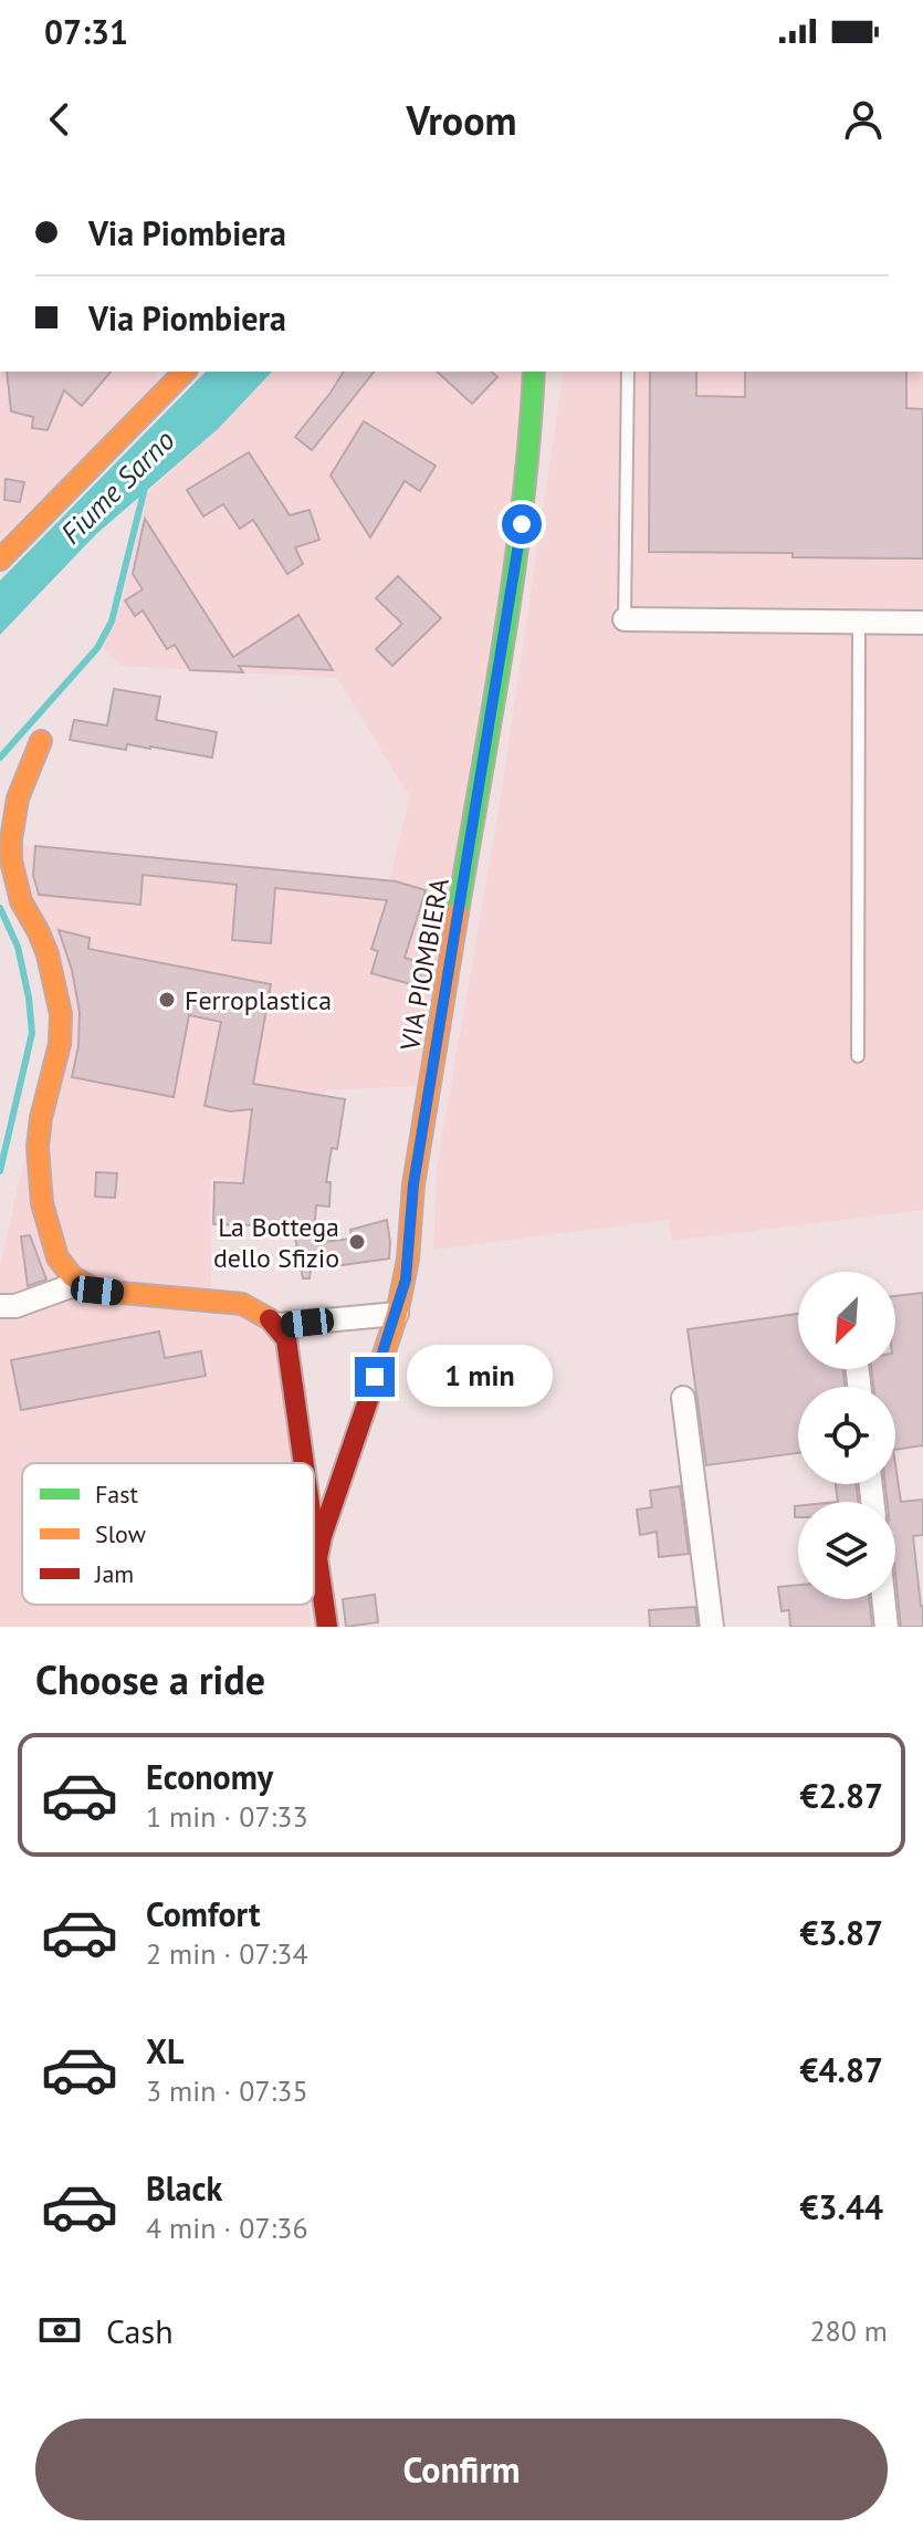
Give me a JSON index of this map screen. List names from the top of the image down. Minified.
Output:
{"streets":{"street":["VIA PIOMBIERA"]},"water":["Fiume Sarno"],"places":["Ferroplastica","La Bottega dello Sfizio"],"legend":["Fast","Slow","Jam"],"north":"bottom left","page":{"status":"07:31","header":"Vroom","banner":["Via Piombiera","Via Piombiera"],"bubble":"1 min","heading":"Choose a ride","list":[{"name":"Economy","note":"1 min · 07:33","value":"€2.87"},{"name":"Comfort","note":"2 min · 07:34","value":"€3.87"},{"name":"XL","note":"3 min · 07:35","value":"€4.87"},{"name":"Black","note":"4 min · 07:36","value":"€3.44"}],"pay":["Cash","280 m"],"buttons":"Confirm"}}
